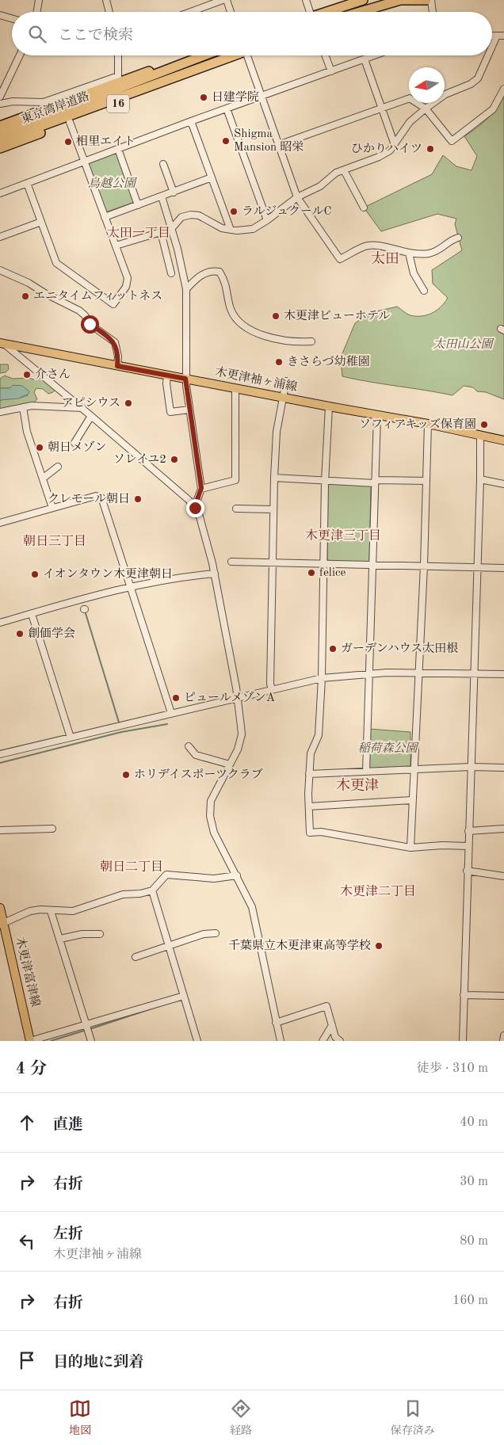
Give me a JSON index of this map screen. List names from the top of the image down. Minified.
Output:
{"streets":{"highway":["16","東京湾岸道路"],"main road":["木更津袖ヶ浦線","木更津富津線"]},"crossings":[["16","東京湾岸道路"]],"districts":["太田一丁目","太田","木更津三丁目","朝日三丁目","木更津","朝日二丁目","木更津二丁目"],"parks":["鳥越公園","太田山公園","稲荷森公園"],"places":["日建学院","Shigma Mansion 昭栄","相里エイト","ひかりハイツ","ラルジュクールC","エニタイムフィットネス","木更津ビューホテル","きさらづ幼稚園","介さん","アピシウス","ソフィアキッズ保育園","朝日メゾン","ソレイユ2","クレモール朝日","felice","イオンタウン木更津朝日","創価学会","ガーデンハウス太田根","ピュールメゾンA","ホリデイスポーツクラブ","千葉県立木更津東高等学校"],"north":"left","page":{"search":"ここで検索","heading":["4 分","徒歩 · 310 m"],"list":[["直進","40 m"],["右折","30 m"],["左折","木更津袖ヶ浦線","80 m"],["右折","160 m"],"目的地に到着"],"nav":["地図","経路","保存済み"]}}
